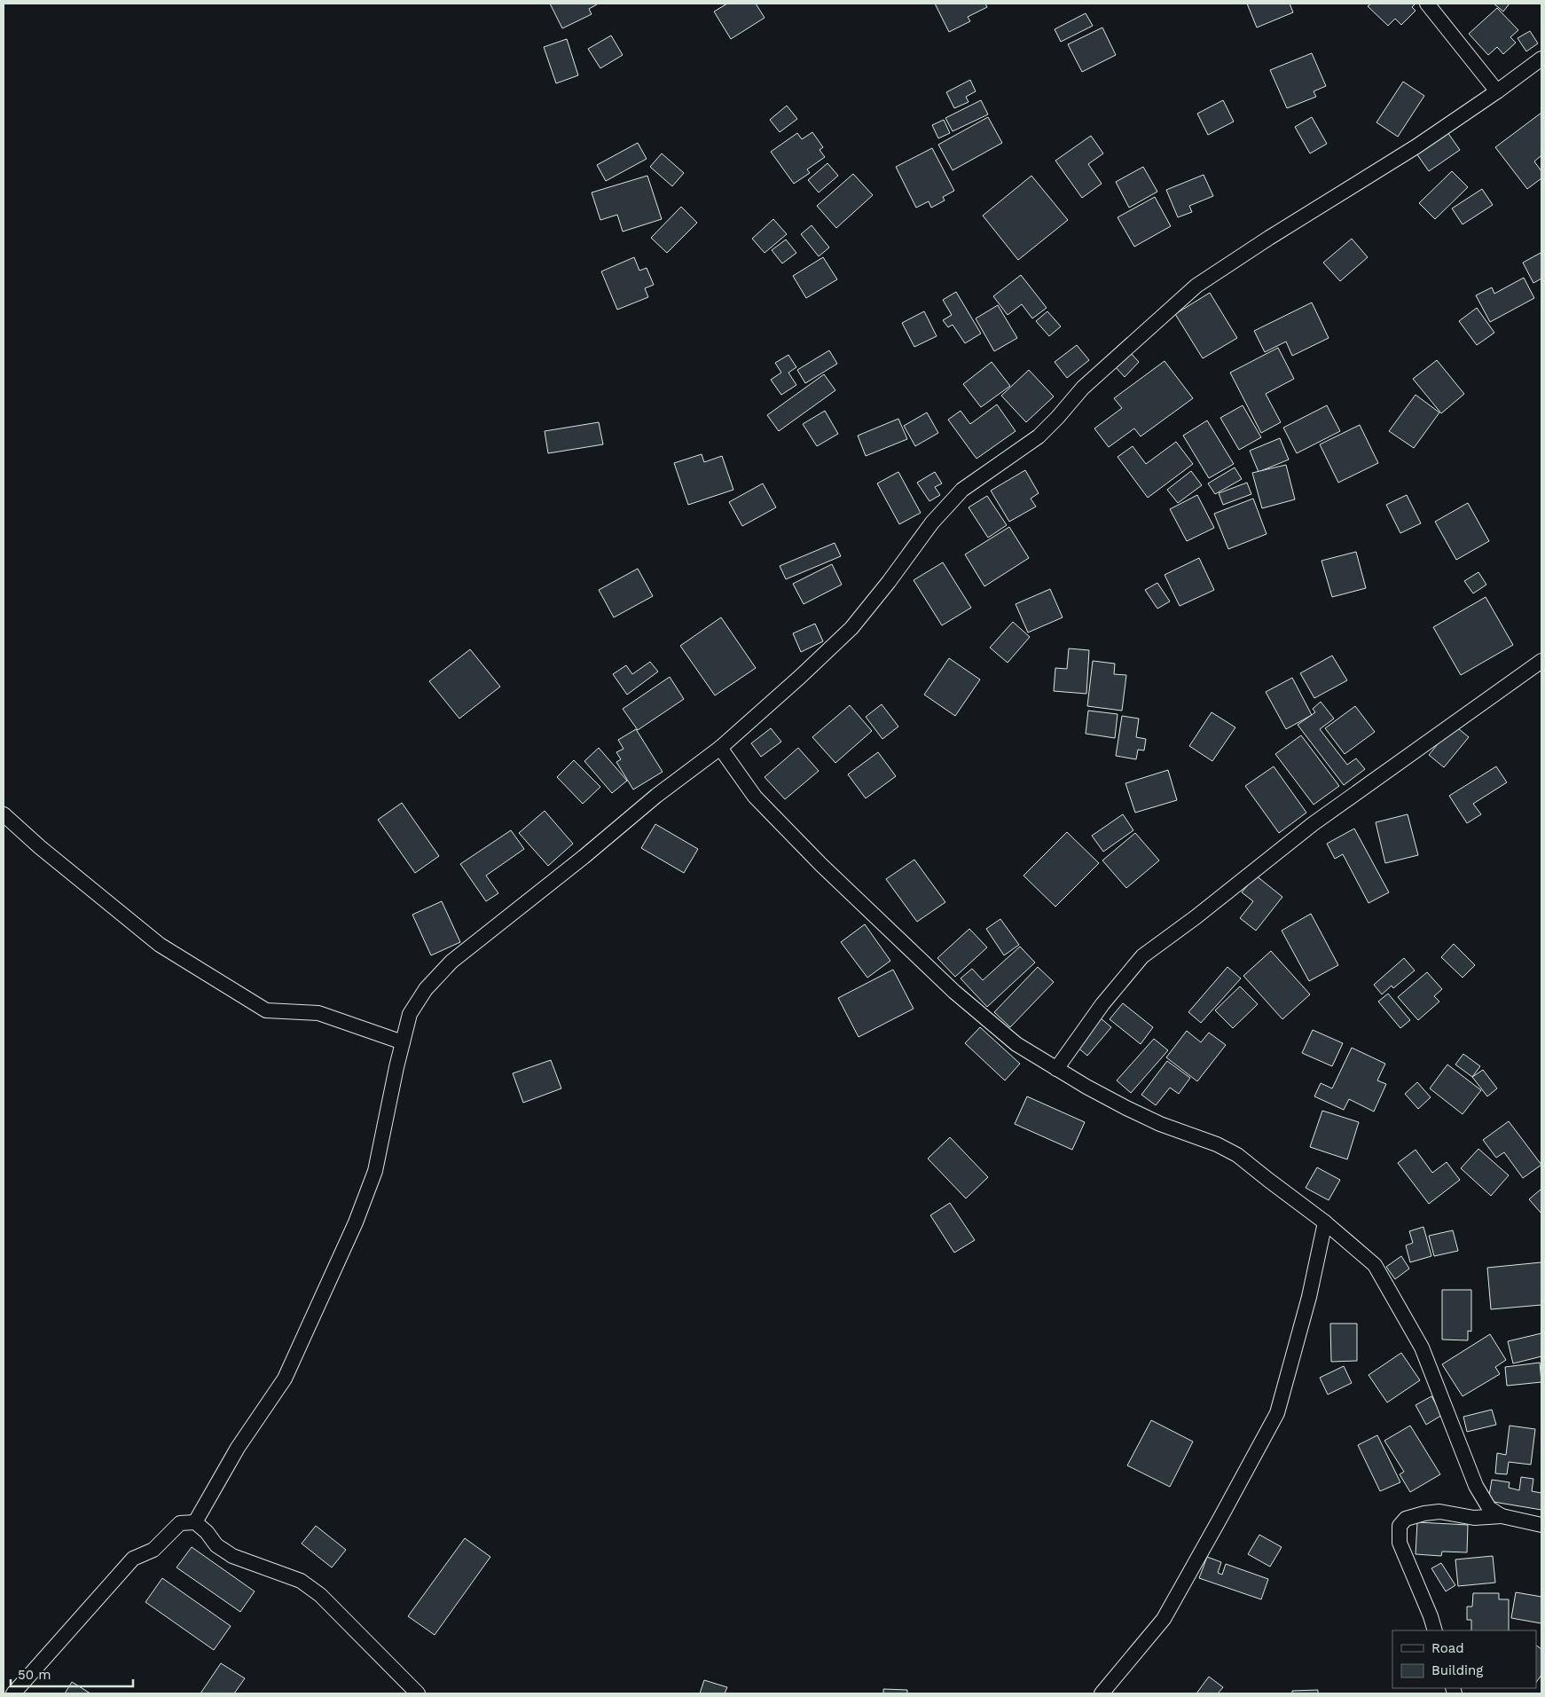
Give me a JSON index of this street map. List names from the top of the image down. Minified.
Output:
{"legend":["Road","Building"],"scale_bar":"50 m"}
